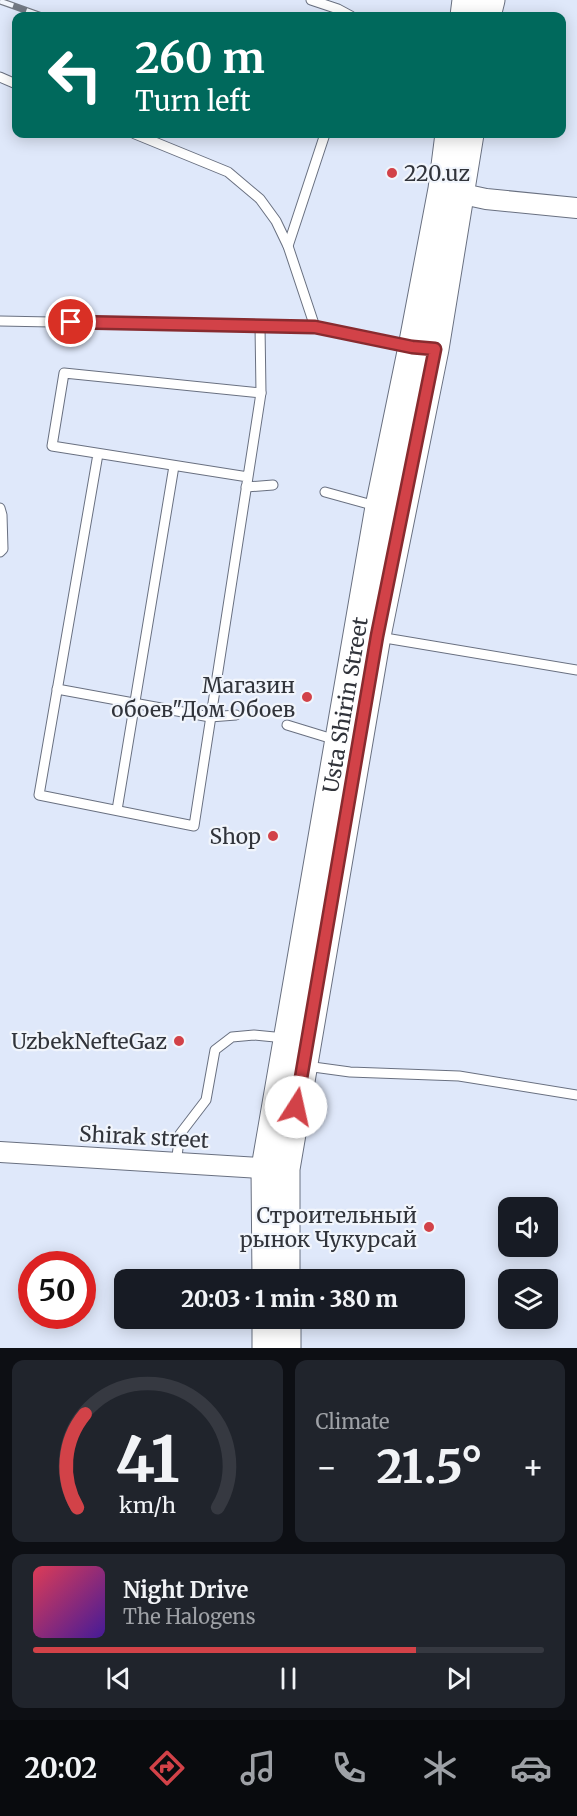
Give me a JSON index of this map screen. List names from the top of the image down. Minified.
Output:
{"streets":{"main road":["Usta Shirin Street"],"street":["Shirak street"]},"crossings":[["Usta Shirin Street","Shirak street"]],"places":["220.uz","Магазин обоев\"Дом Обоев","Shop","UzbekNefteGaz","Строительный рынок Чукурсай"],"page":{"turn":["260 m","Turn left"],"limit":"50","trip":"20:03 · 1 min · 380 m","tile":"Climate","heat":["−","21.5°","+"],"song":["Night Drive","The Halogens"],"tabs":"20:02","gauge":["41","km/h"]}}
